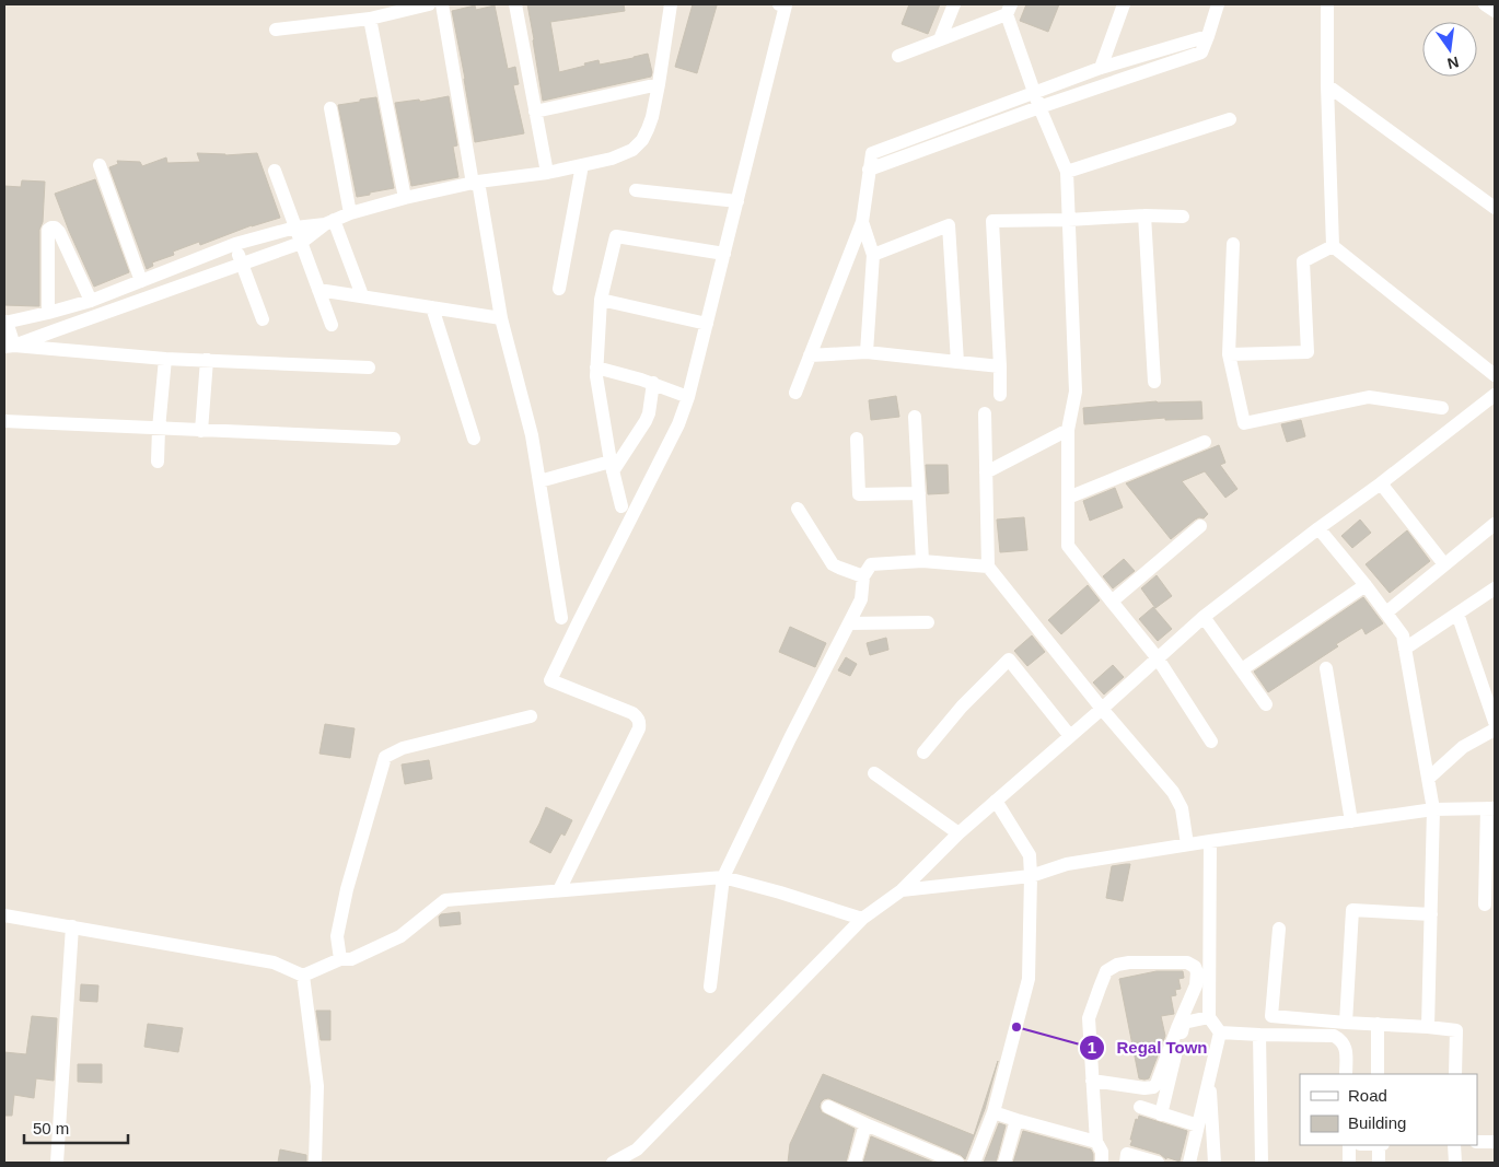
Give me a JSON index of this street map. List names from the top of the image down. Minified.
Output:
{"places":["Regal Town"],"legend":["Road","Building"],"scale_bar":"50 m","north":"bottom"}
